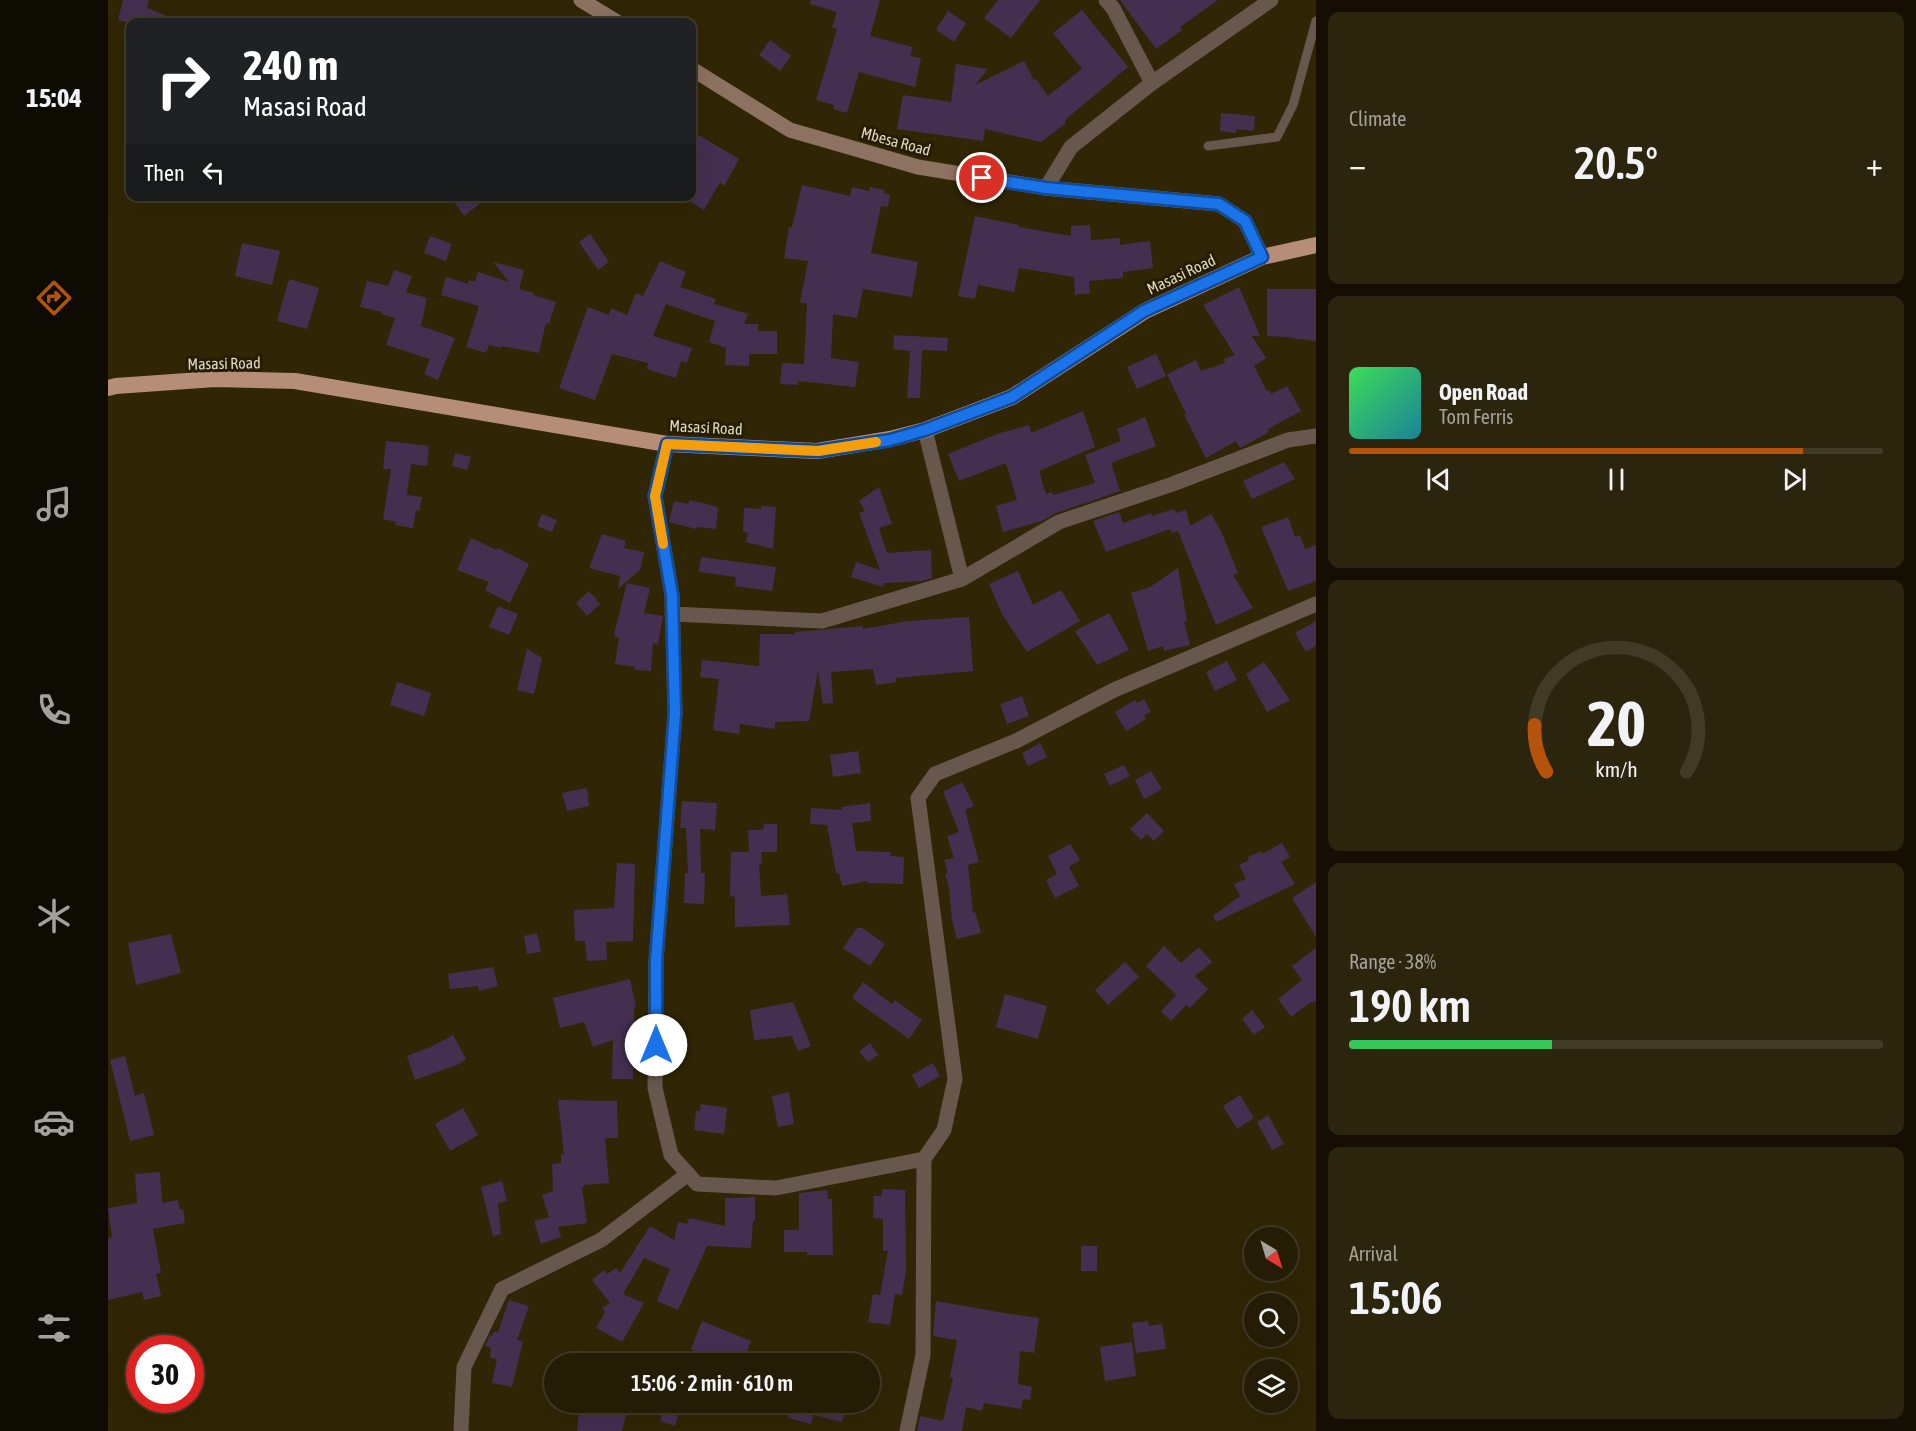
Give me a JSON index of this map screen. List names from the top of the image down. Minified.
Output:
{"streets":{"highway":["Masasi Road"],"main road":["Mbesa Road"]},"crossings":[["Mbesa Road","Masasi Road"]],"north":"bottom right","page":{"tabs":"15:04","tile":["Climate",["Range · 38%","190 km"],["Arrival","15:06"]],"turn":["240 m","Masasi Road"],"heat":["−","20.5°","+"],"then":"Then","song":["Open Road","Tom Ferris"],"limit":"30","trip":"15:06 · 2 min · 610 m","gauge":["20","km/h"]}}
